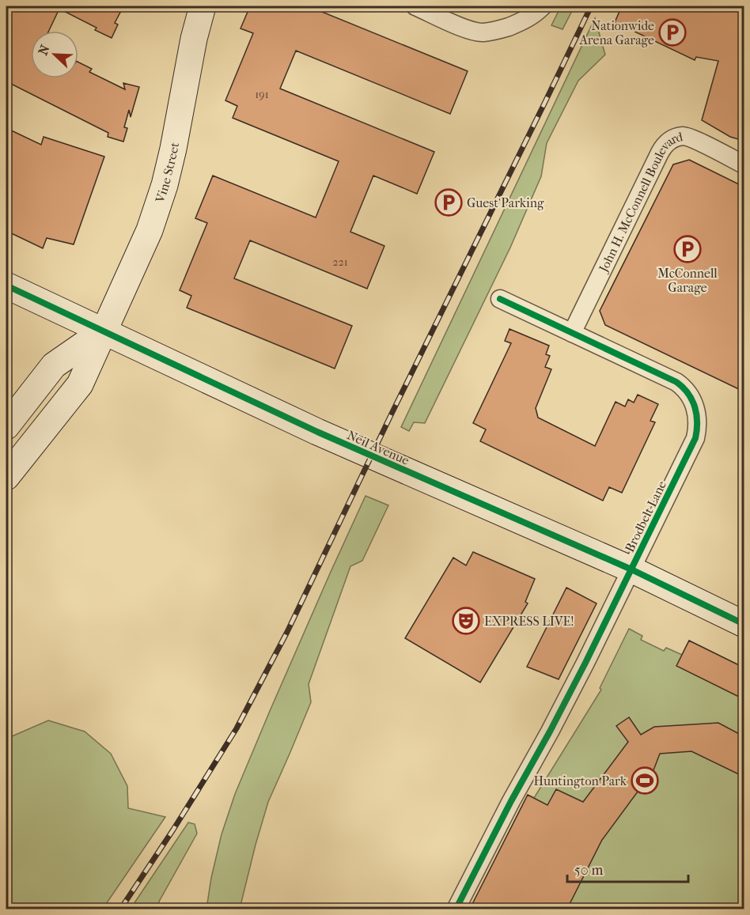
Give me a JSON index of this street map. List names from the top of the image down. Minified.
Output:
{"streets":{"street":["Vine Street","John H. McConnell Boulevard","Neil Avenue","Brodbelt Lane"]},"crossings":[["Vine Street","Neil Avenue"],["John H. McConnell Boulevard","Brodbelt Lane"],["Neil Avenue","Brodbelt Lane"]],"places":{"parking":["Nationwide Arena Garage","Guest Parking","McConnell Garage"],"theatre":["EXPRESS LIVE!"],"sports":["Huntington Park"]},"house_numbers":["191","221"],"scale_bar":"50 m","north":"top left"}
